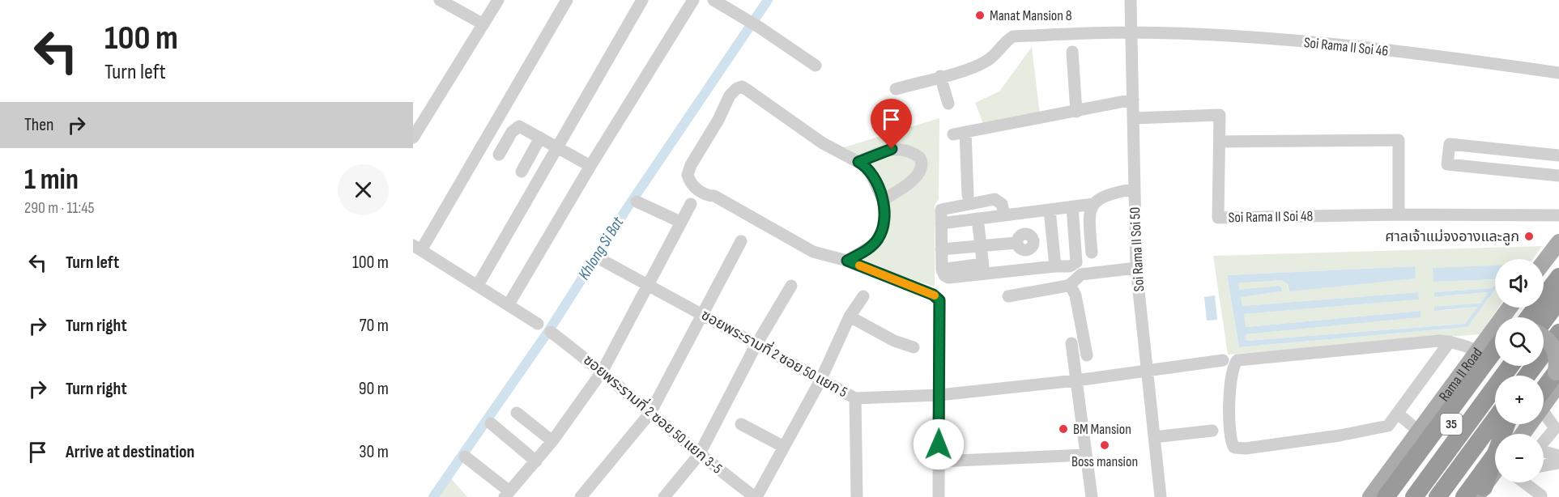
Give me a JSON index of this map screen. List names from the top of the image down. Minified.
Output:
{"streets":{"highway":["Rama II Road","35"],"street":["Soi Rama II Soi 46","Soi Rama II Soi 48","Soi Rama II Soi 50","ซอยพระรามที่ 2 ซอย 50 แยก 5","ซอยพระรามที่ 2 ซอย 50 แยก 3-5"]},"crossings":[["Soi Rama II Soi 46","Soi Rama II Soi 50"],["Soi Rama II Soi 48","Soi Rama II Soi 50"],["Soi Rama II Soi 50","ซอยพระรามที่ 2 ซอย 50 แยก 5"]],"water":["Khlong Si Bat"],"places":["Manat Mansion 8","ศาลเจ้าแม่จงอางและลูก","BM Mansion","Boss mansion"],"page":{"turn":["100 m","Turn left"],"then":"Then","heading":["1 min","290 m · 11:45"],"list":[{"name":"Turn left","value":"100 m"},{"name":"Turn right","value":"70 m"},{"name":"Turn right","value":"90 m"},{"name":"Arrive at destination","value":"30 m"}],"map_buttons":["+","−"]}}
